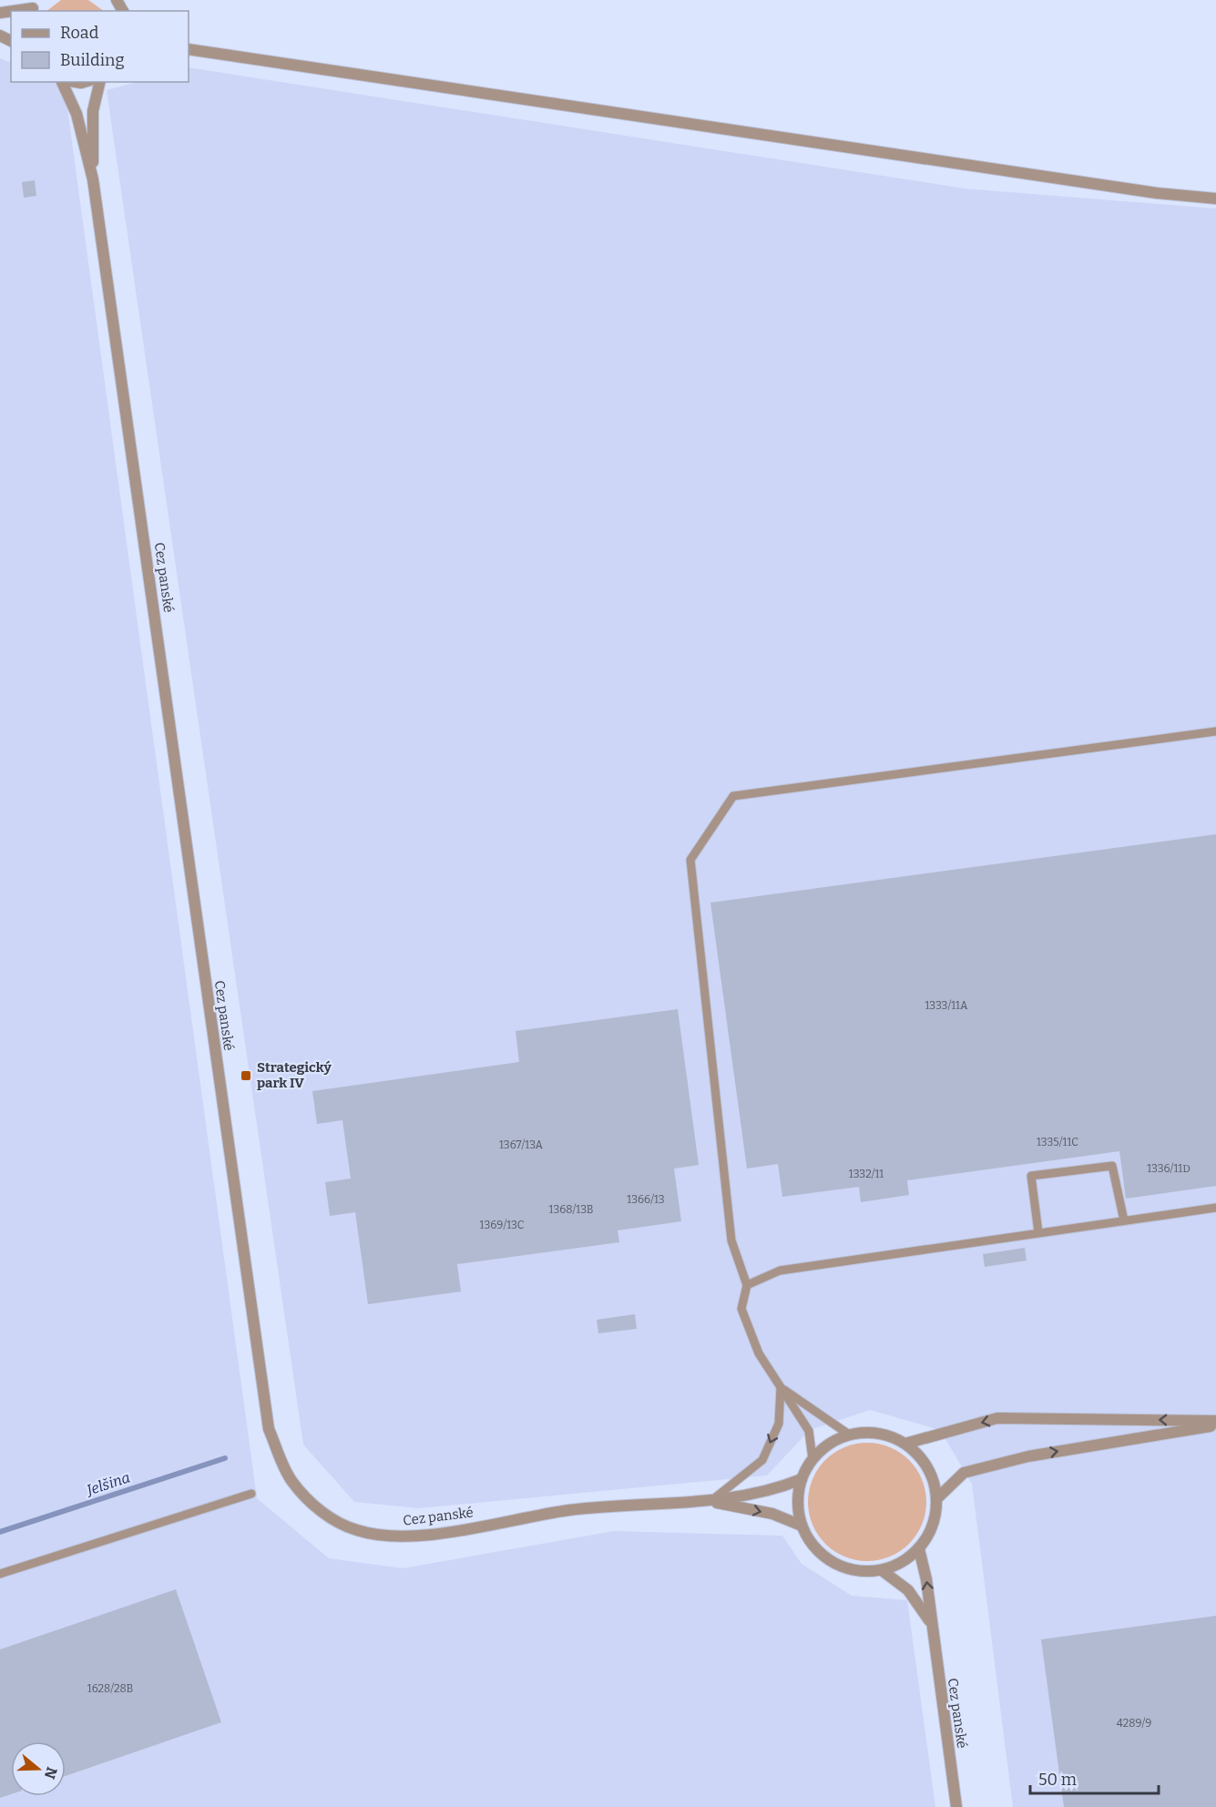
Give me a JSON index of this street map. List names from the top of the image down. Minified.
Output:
{"streets":{"street":["Cez panské"]},"water":["Jelšina"],"places":{"transit":["Strategický park IV"]},"house_numbers":["1333/11A","1335/11C","1367/13A","1336/11D","1332/11","1366/13","1368/13B","1369/13C","1628/28B","4289/9"],"legend":["Road","Building"],"scale_bar":"50 m","north":"right"}
